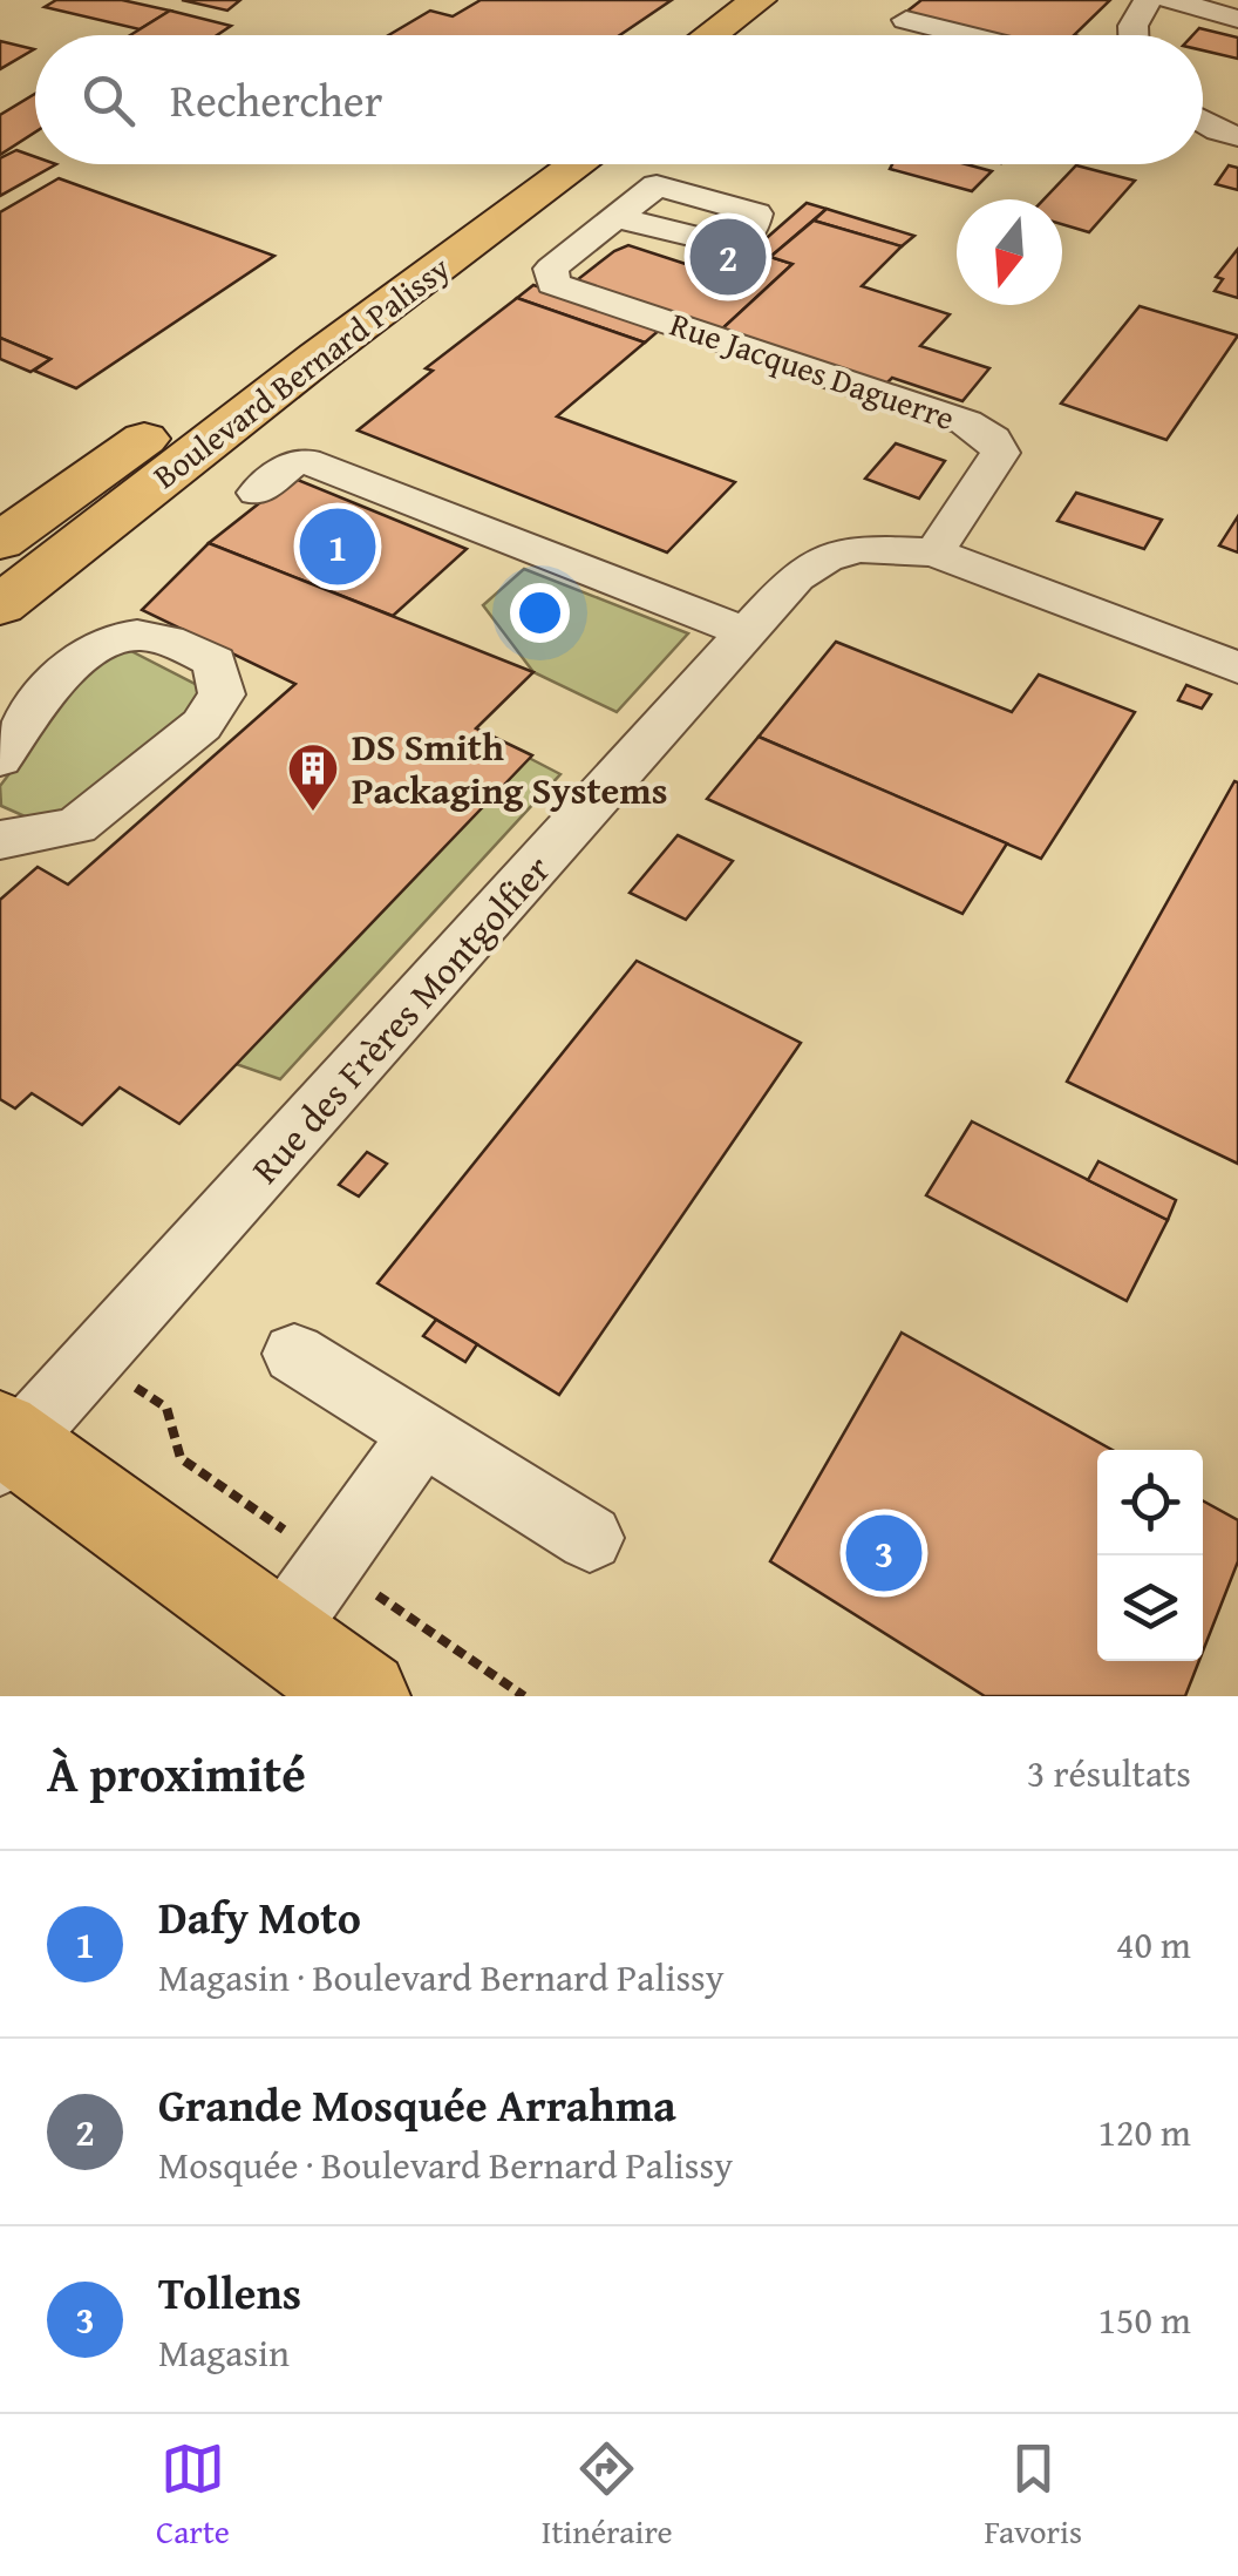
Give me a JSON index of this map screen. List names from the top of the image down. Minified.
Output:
{"streets":{"main road":["Boulevard Bernard Palissy"],"street":["Rue Jacques Daguerre","Rue des Frères Montgolfier"]},"crossings":[["Rue Jacques Daguerre","Rue des Frères Montgolfier"]],"places":{"building":["DS Smith Packaging Systems"]},"north":"bottom","page":{"search":"Rechercher","pins":["2","1","3"],"heading":["À proximité","3 résultats"],"list":[{"mark":"1","name":"Dafy Moto","note":"Magasin · Boulevard Bernard Palissy","value":"40 m"},{"mark":"2","name":"Grande Mosquée Arrahma","note":"Mosquée · Boulevard Bernard Palissy","value":"120 m"},{"mark":"3","name":"Tollens","note":"Magasin","value":"150 m"}],"nav":["Carte","Itinéraire","Favoris"]}}
